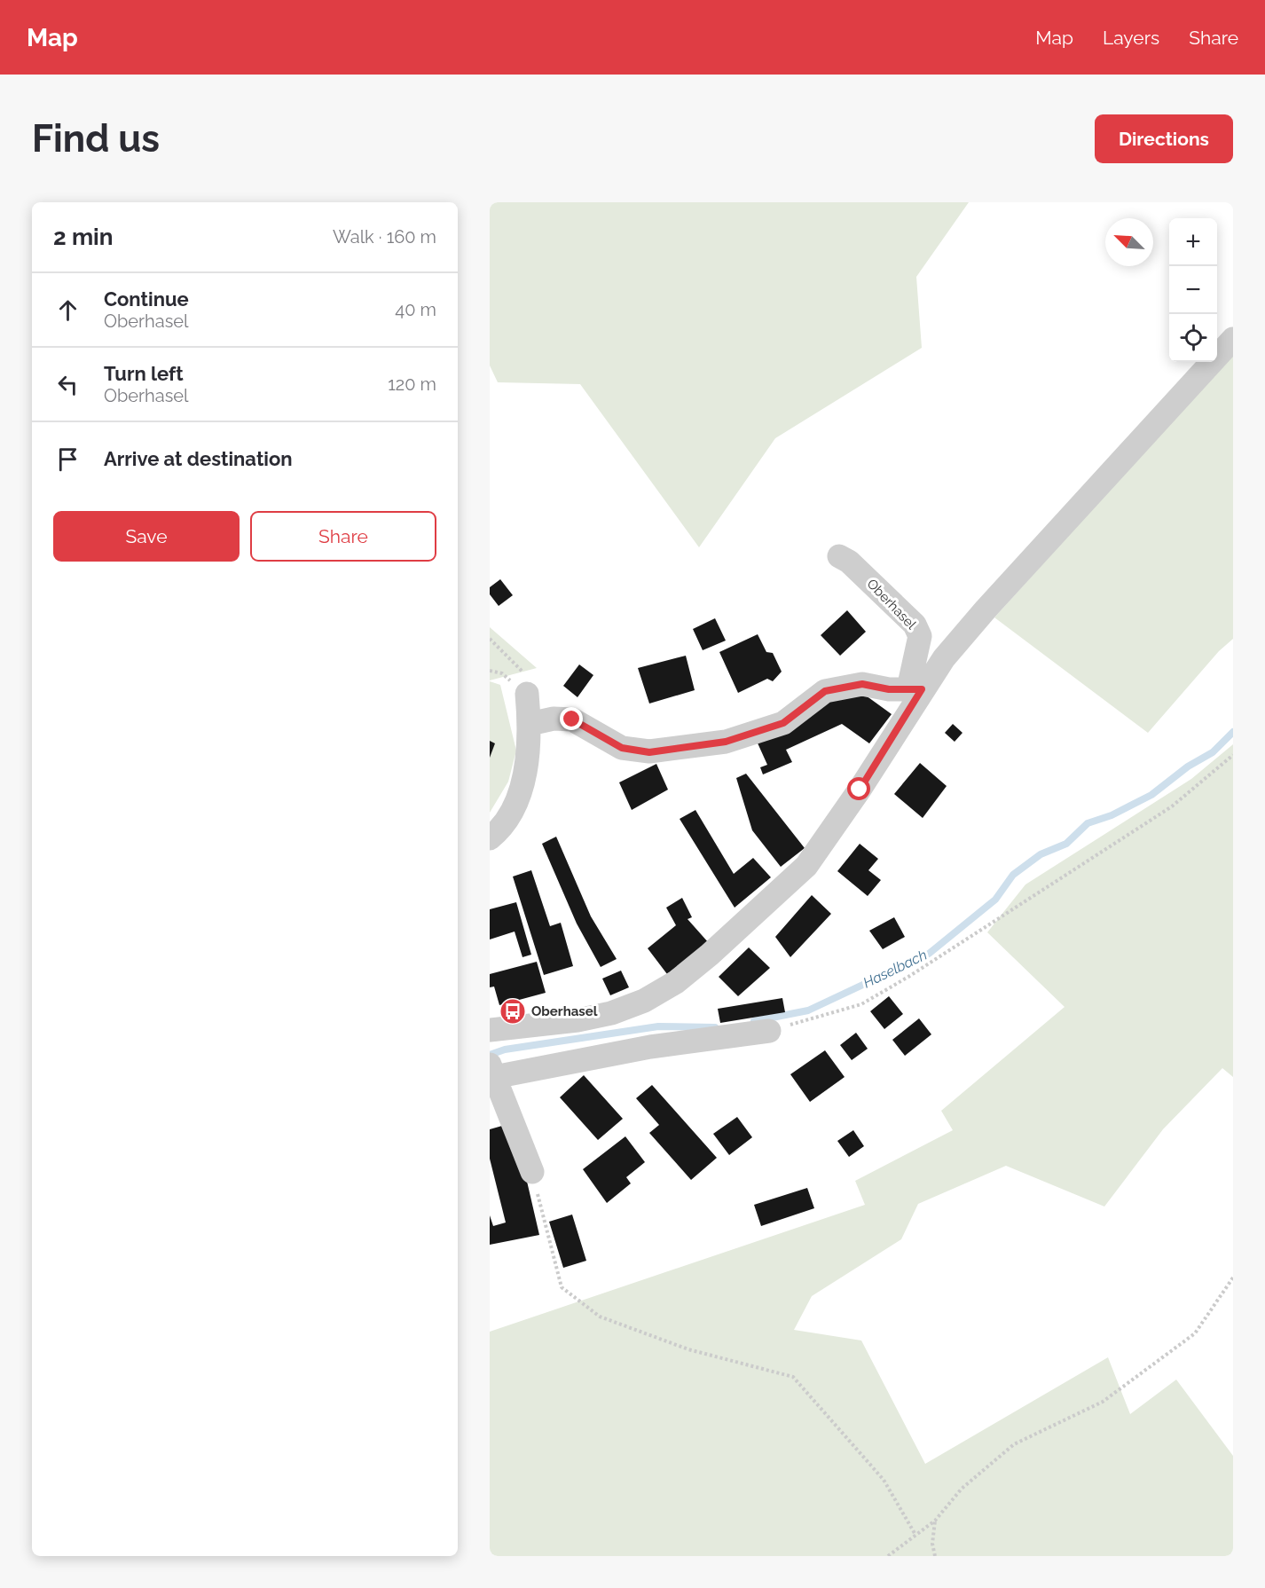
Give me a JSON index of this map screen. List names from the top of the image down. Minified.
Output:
{"streets":{"street":["Oberhasel"]},"water":["Haselbach"],"places":{"bus stop":["Oberhasel"]},"north":"top left","page":{"header":"Map","nav":["Map","Layers","Share"],"buttons":["Directions",["Save","Share"]],"title":"Find us","heading":["2 min","Walk · 160 m"],"map_buttons":["+","−"],"list":[["Continue","Oberhasel","40 m"],["Turn left","Oberhasel","120 m"],"Arrive at destination"]}}
